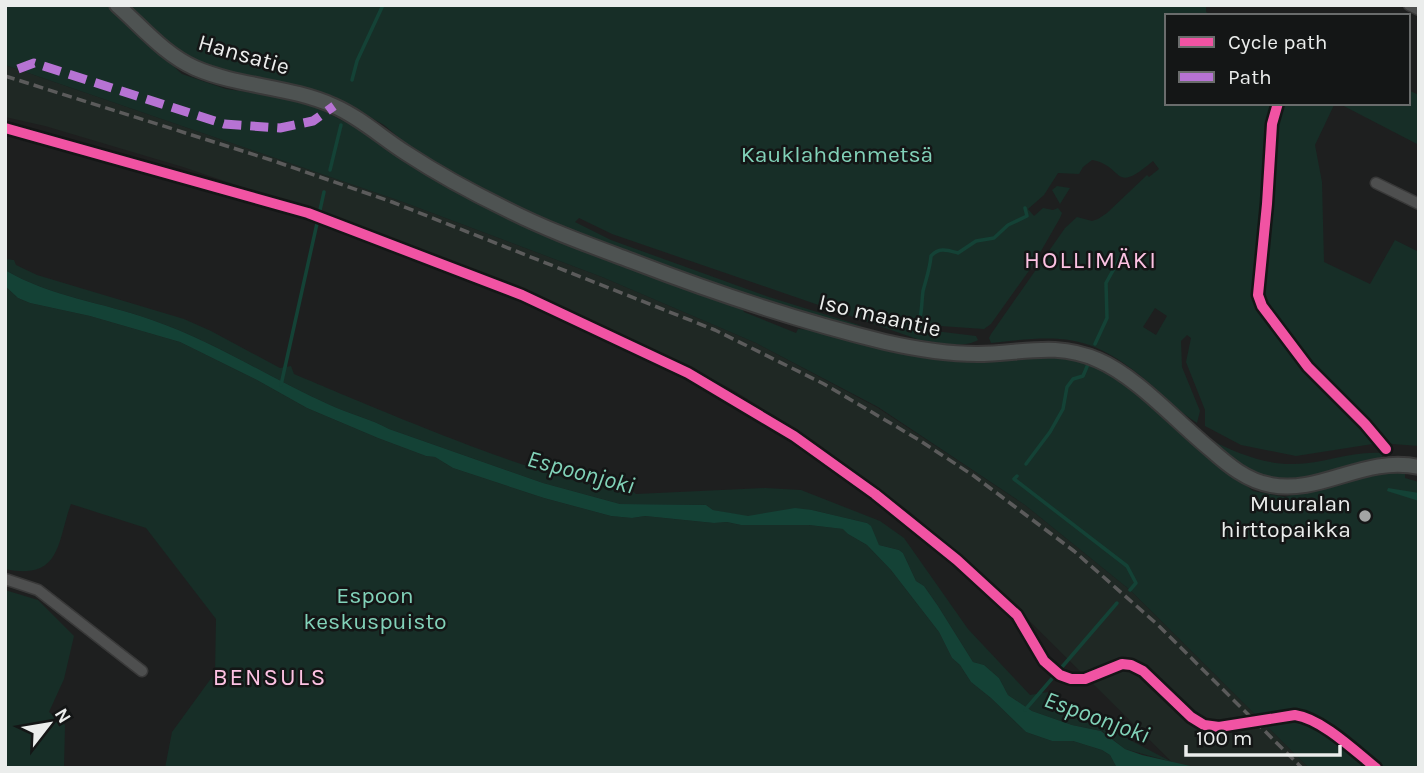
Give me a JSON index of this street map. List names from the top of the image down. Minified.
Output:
{"streets":{"main road":["Hansatie","Iso maantie"]},"crossings":[["Hansatie","Iso maantie"]],"districts":["HOLLIMÄKI","BENSULS"],"water":["Espoonjoki"],"parks":["Kauklahdenmetsä","Espoon keskuspuisto"],"places":["Muuralan hirttopaikka"],"legend":["Cycle path","Path"],"scale_bar":"100 m","north":"top right"}
